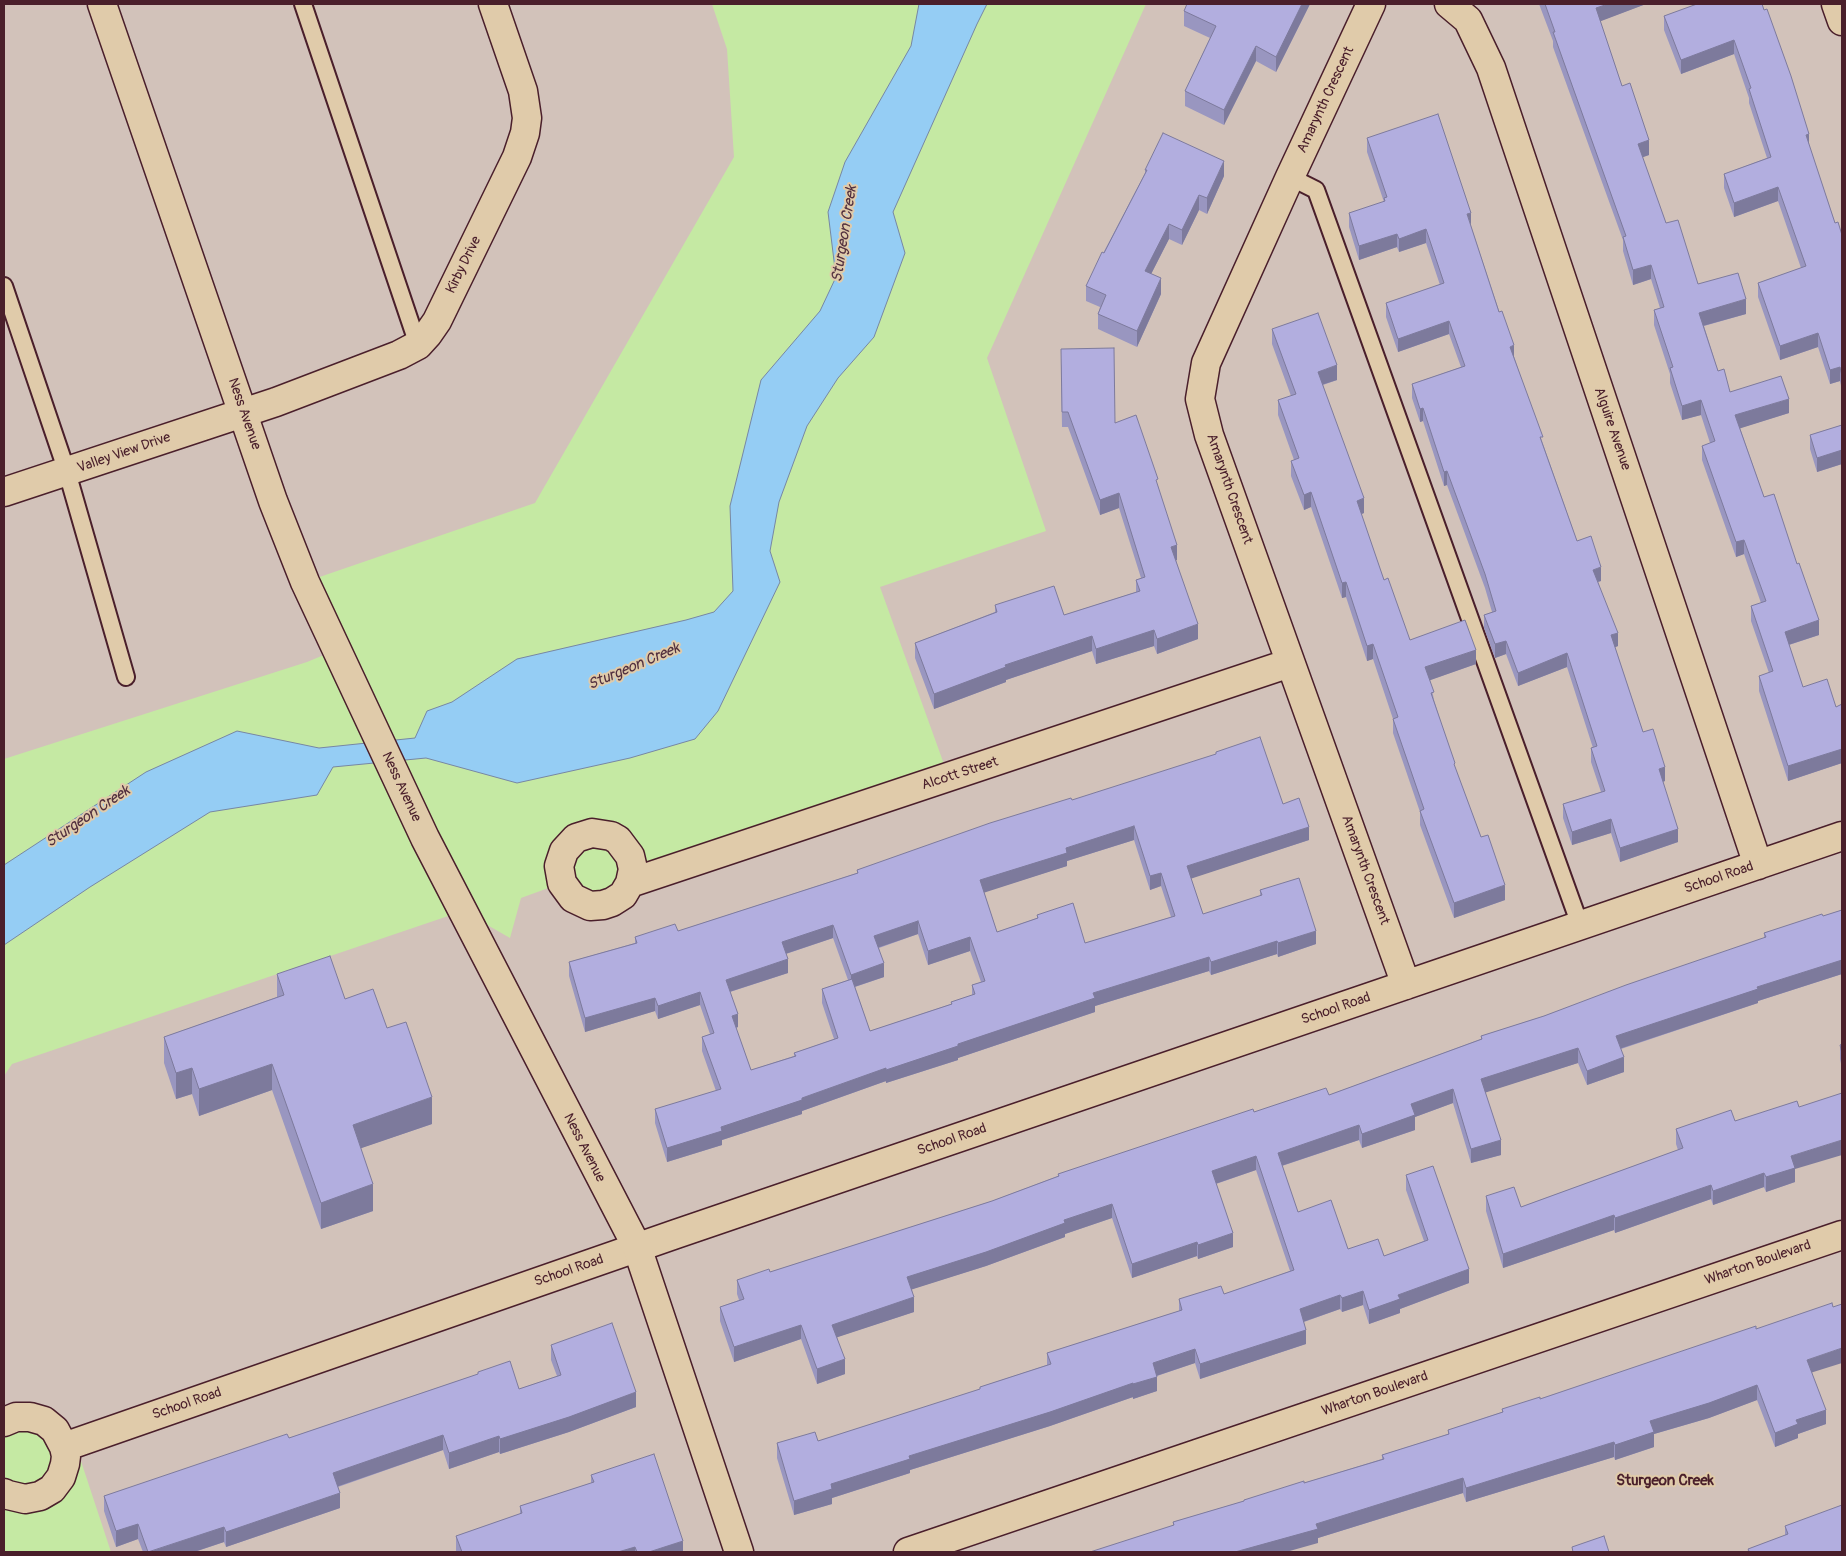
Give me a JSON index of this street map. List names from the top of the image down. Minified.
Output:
{"streets":{"street":["Amarynth Crescent","Kirby Drive","Ness Avenue","Alguire Avenue","Valley View Drive","Alcott Street","School Road","Wharton Boulevard"]},"crossings":[["Amarynth Crescent","Alcott Street"],["Amarynth Crescent","School Road"],["Kirby Drive","Ness Avenue"],["Kirby Drive","Valley View Drive"],["Ness Avenue","Valley View Drive"],["Ness Avenue","School Road"],["Alguire Avenue","School Road"]],"districts":["Sturgeon Creek"],"water":["Sturgeon Creek"]}
